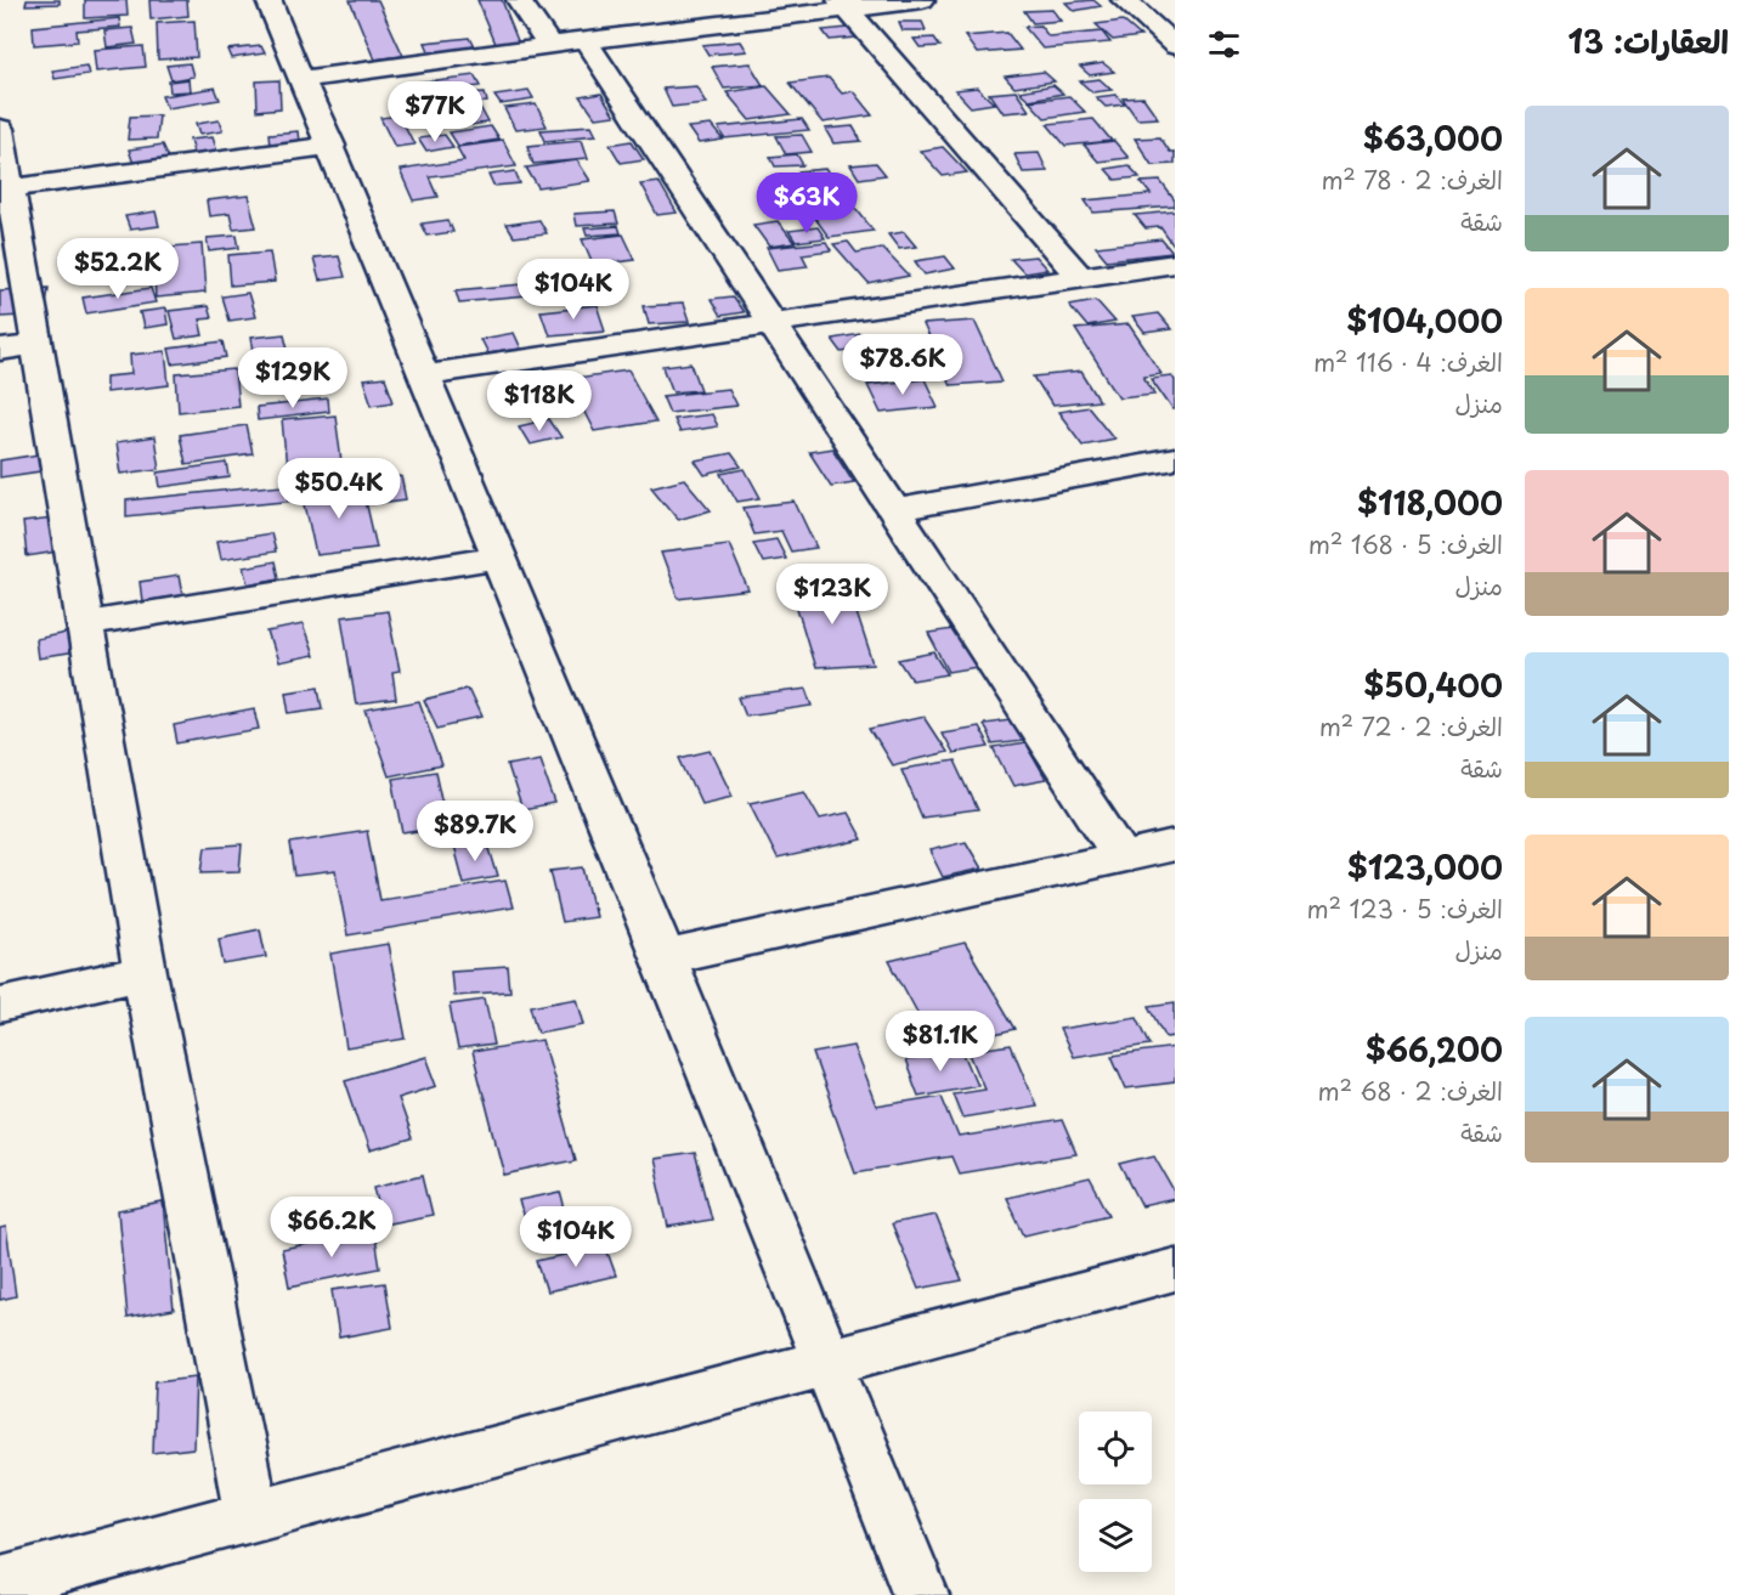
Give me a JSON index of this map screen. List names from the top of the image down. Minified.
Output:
{"page":{"heading":"العقارات: 13","price":["$77K","$63K","$52.2K","$104K","$78.6K","$129K","$118K","$50.4K","$123K","$89.7K","$81.1K","$66.2K","$104K"],"list":[{"name":"$63,000","note":"الغرف: 2 · 78 m² · شقة"},{"name":"$104,000","note":"الغرف: 4 · 116 m² · منزل"},{"name":"$118,000","note":"الغرف: 5 · 168 m² · منزل"},{"name":"$50,400","note":"الغرف: 2 · 72 m² · شقة"},{"name":"$123,000","note":"الغرف: 5 · 123 m² · منزل"},{"name":"$66,200","note":"الغرف: 2 · 68 m² · شقة"}]}}
